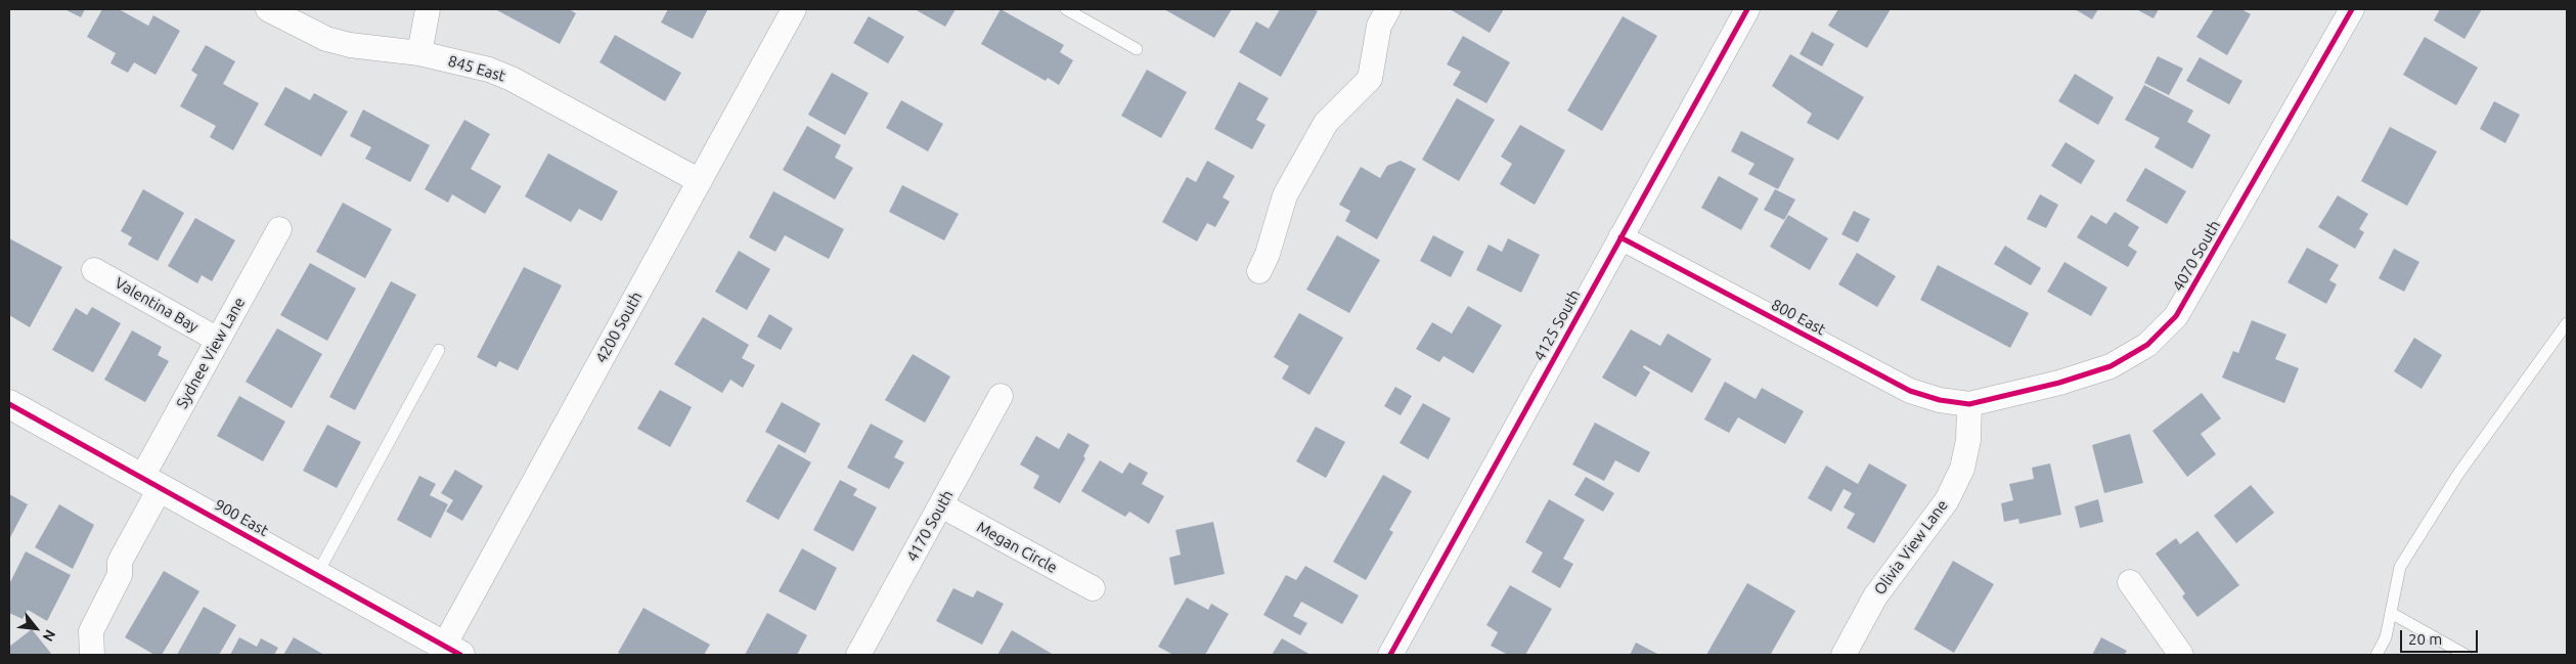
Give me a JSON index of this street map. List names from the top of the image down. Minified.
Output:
{"streets":{"main road":["900 East"],"street":["845 East","4070 South","Valentina Bay","800 East","4125 South","4200 South","Sydnee View Lane","4170 South","Megan Circle","Olivia View Lane"]},"crossings":[["845 East","4200 South"],["4070 South","800 East"],["4070 South","Olivia View Lane"],["Valentina Bay","Sydnee View Lane"],["800 East","4125 South"],["800 East","Olivia View Lane"],["4200 South","900 East"],["Sydnee View Lane","900 East"],["4170 South","Megan Circle"]],"scale_bar":"20 m","north":"bottom right"}
